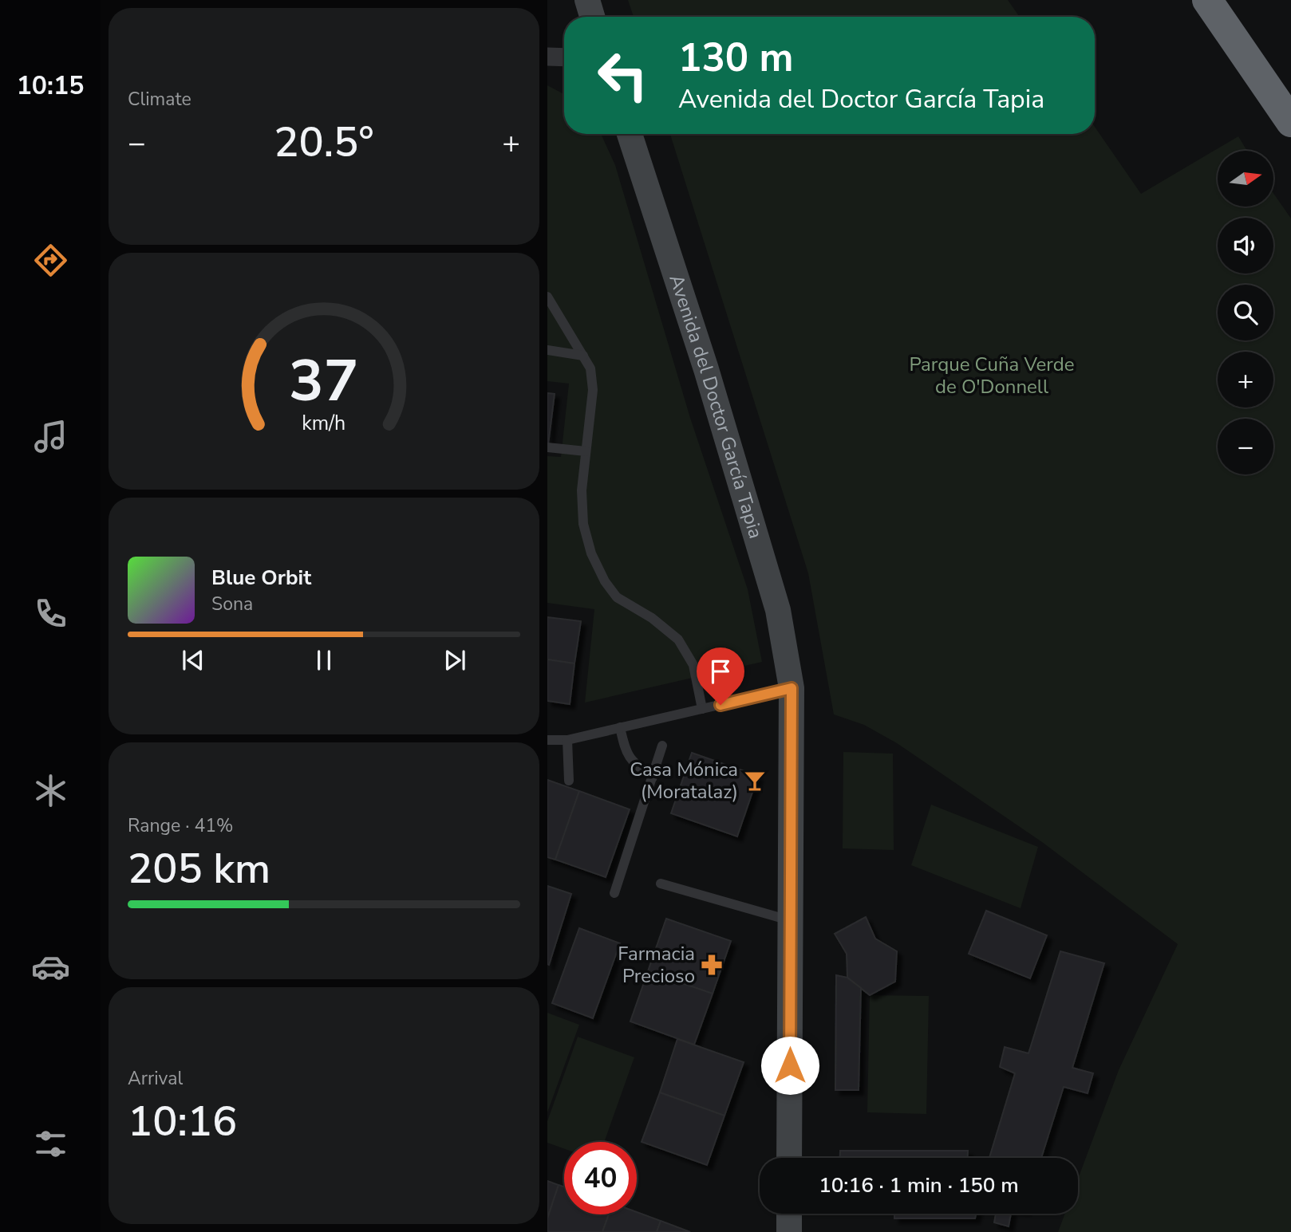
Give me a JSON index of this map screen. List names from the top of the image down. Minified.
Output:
{"streets":{"street":["Avenida del Doctor García Tapia"]},"parks":["Parque Cuña Verde de O'Donnell"],"places":{"bar":["Casa Mónica (Moratalaz)"],"pharmacy":["Farmacia Precioso"]},"north":"right","page":{"tabs":"10:15","tile":["Climate",["Range · 41%","205 km"],["Arrival","10:16"]],"turn":["130 m","Avenida del Doctor García Tapia"],"heat":["−","20.5°","+"],"map_buttons":["+","−"],"song":["Blue Orbit","Sona"],"limit":"40","trip":"10:16 · 1 min · 150 m","gauge":["37","km/h"]}}
